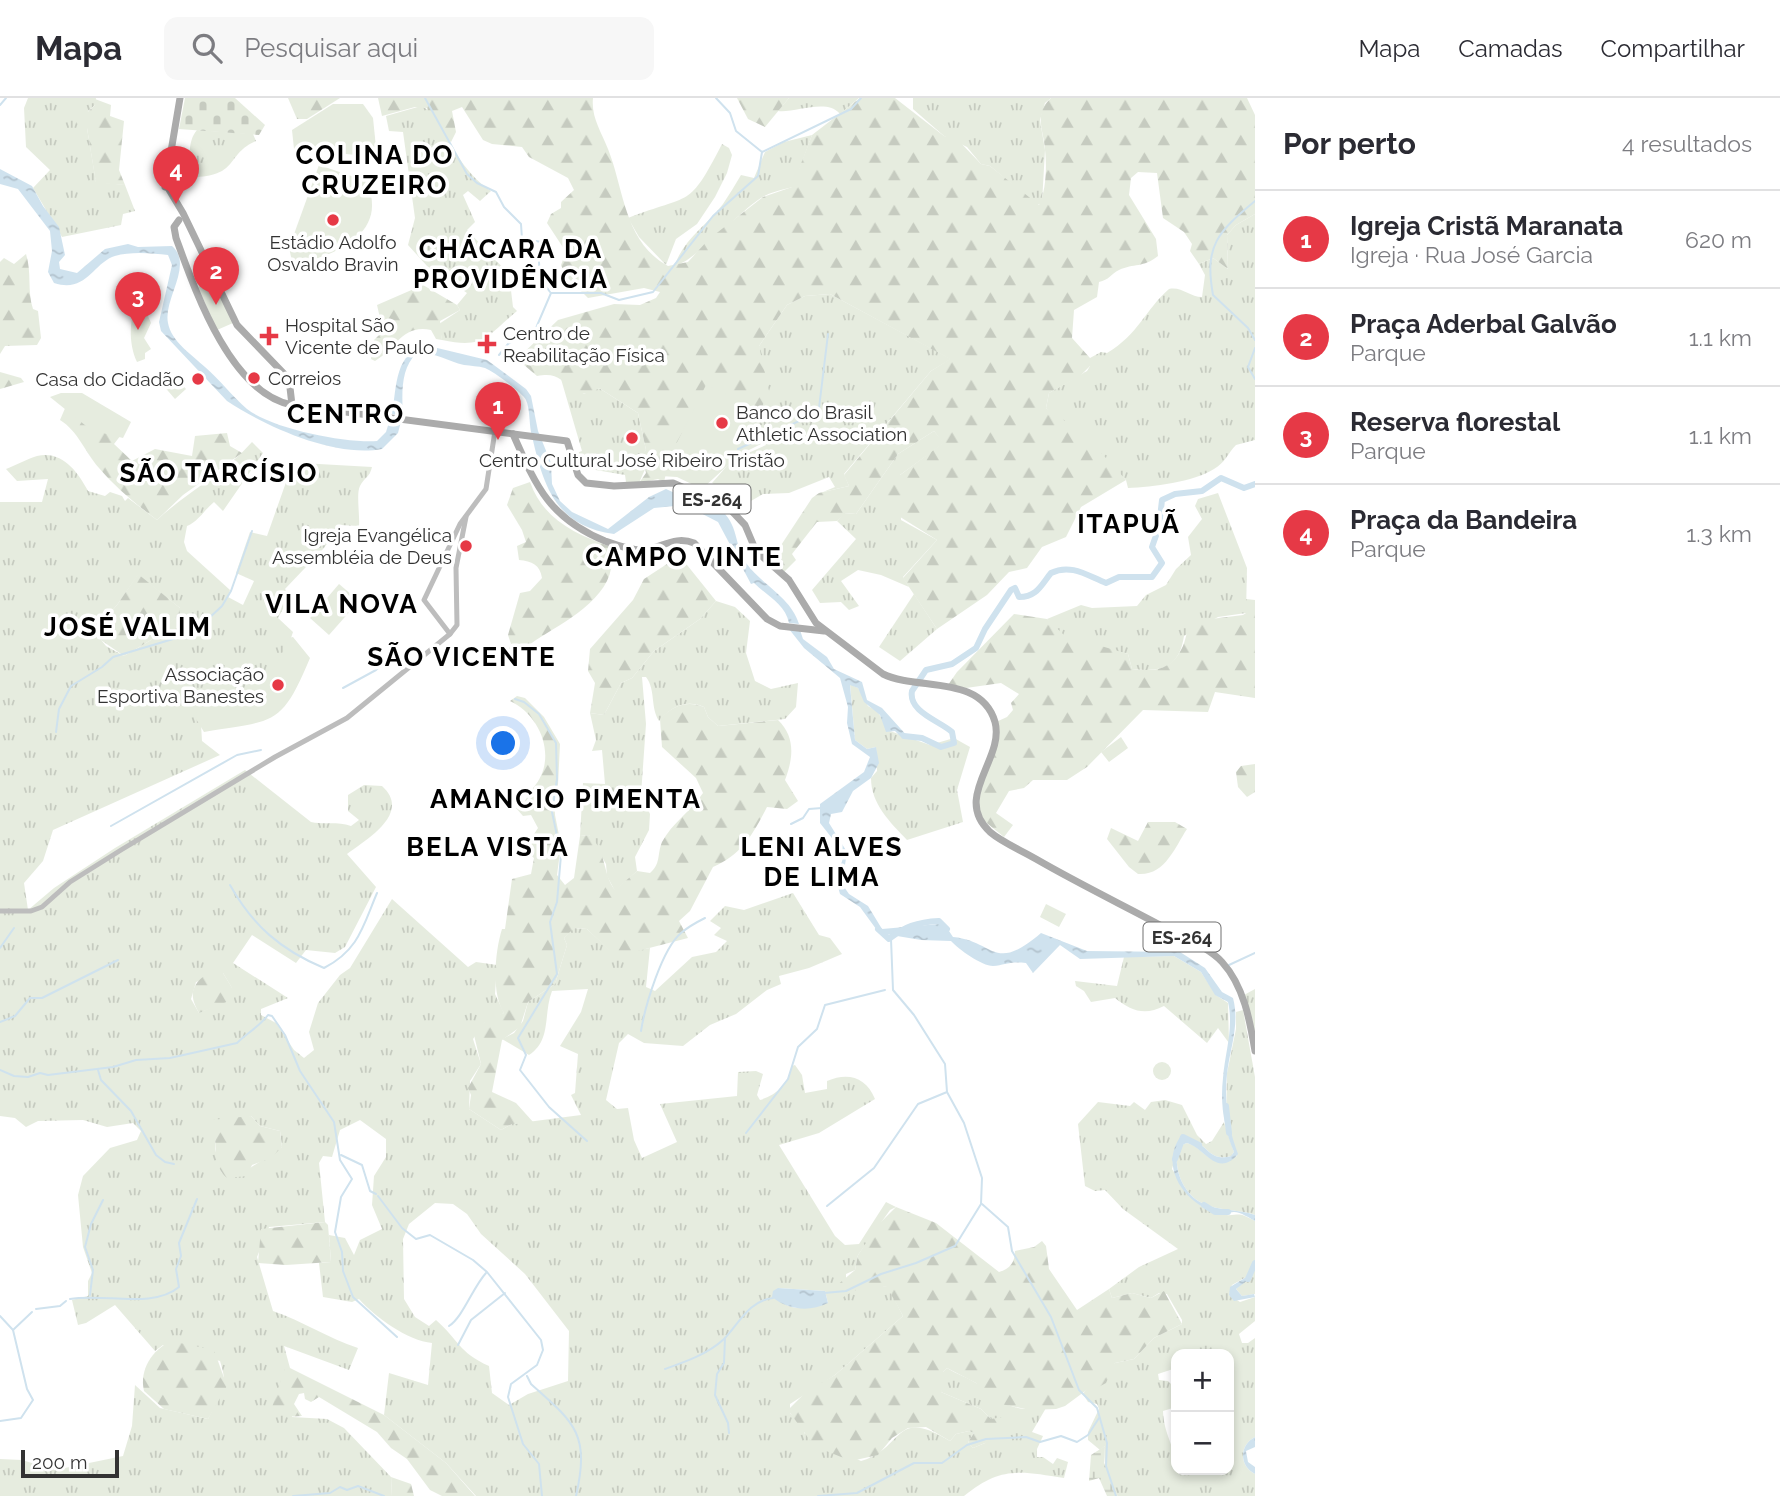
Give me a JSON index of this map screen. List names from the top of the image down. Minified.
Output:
{"streets":{"main road":["ES-264"]},"districts":["COLINA DO CRUZEIRO","CHÁCARA DA PROVIDÊNCIA","CENTRO","SÃO TARCÍSIO","ITAPUÃ","CAMPO VINTE","VILA NOVA","JOSÉ VALIM","SÃO VICENTE","AMANCIO PIMENTA","BELA VISTA","LENI ALVES DE LIMA"],"places":{"other":["Estádio Adolfo Osvaldo Bravin","Correios","Casa do Cidadão","Banco do Brasil Athletic Association","Centro Cultural José Ribeiro Tristão","Igreja Evangélica Assembléia de Deus","Associação Esportiva Banestes"],"health":["Hospital São Vicente de Paulo","Centro de Reabilitação Física"]},"scale_bar":"200 m","page":{"header":"Mapa","search":"Pesquisar aqui","nav":["Mapa","Camadas","Compartilhar"],"heading":["Por perto","4 resultados"],"pins":["4","2","3","1"],"list":[{"mark":"1","name":"Igreja Cristã Maranata","note":"Igreja · Rua José Garcia","value":"620 m"},{"mark":"2","name":"Praça Aderbal Galvão","note":"Parque","value":"1.1 km"},{"mark":"3","name":"Reserva florestal","note":"Parque","value":"1.1 km"},{"mark":"4","name":"Praça da Bandeira","note":"Parque","value":"1.3 km"}],"map_buttons":["+","−"],"scale":"200 m"}}
